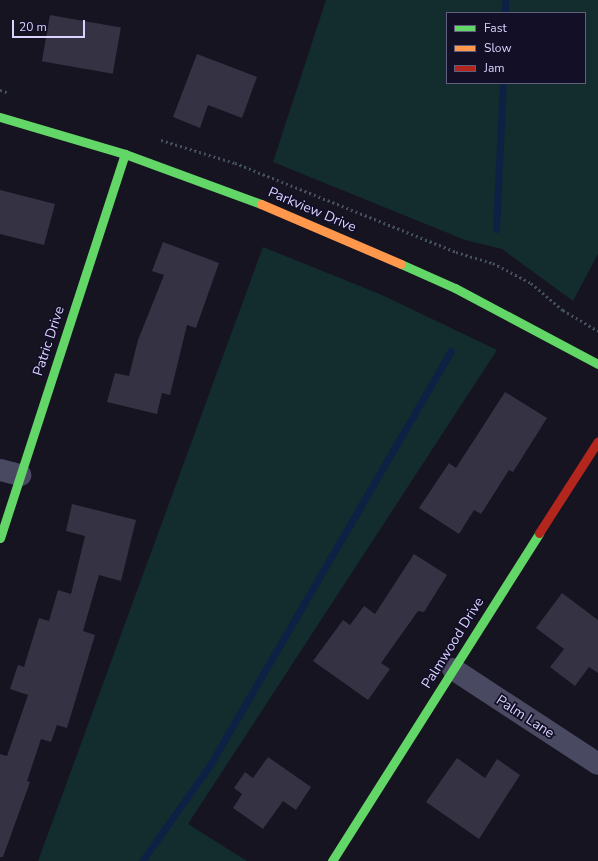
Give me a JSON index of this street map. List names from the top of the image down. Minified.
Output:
{"streets":{"street":["Parkview Drive","Patric Drive","Palmwood Drive","Palm Lane"]},"crossings":[["Parkview Drive","Patric Drive"],["Palmwood Drive","Palm Lane"]],"legend":["Fast","Slow","Jam"],"scale_bar":"20 m"}
